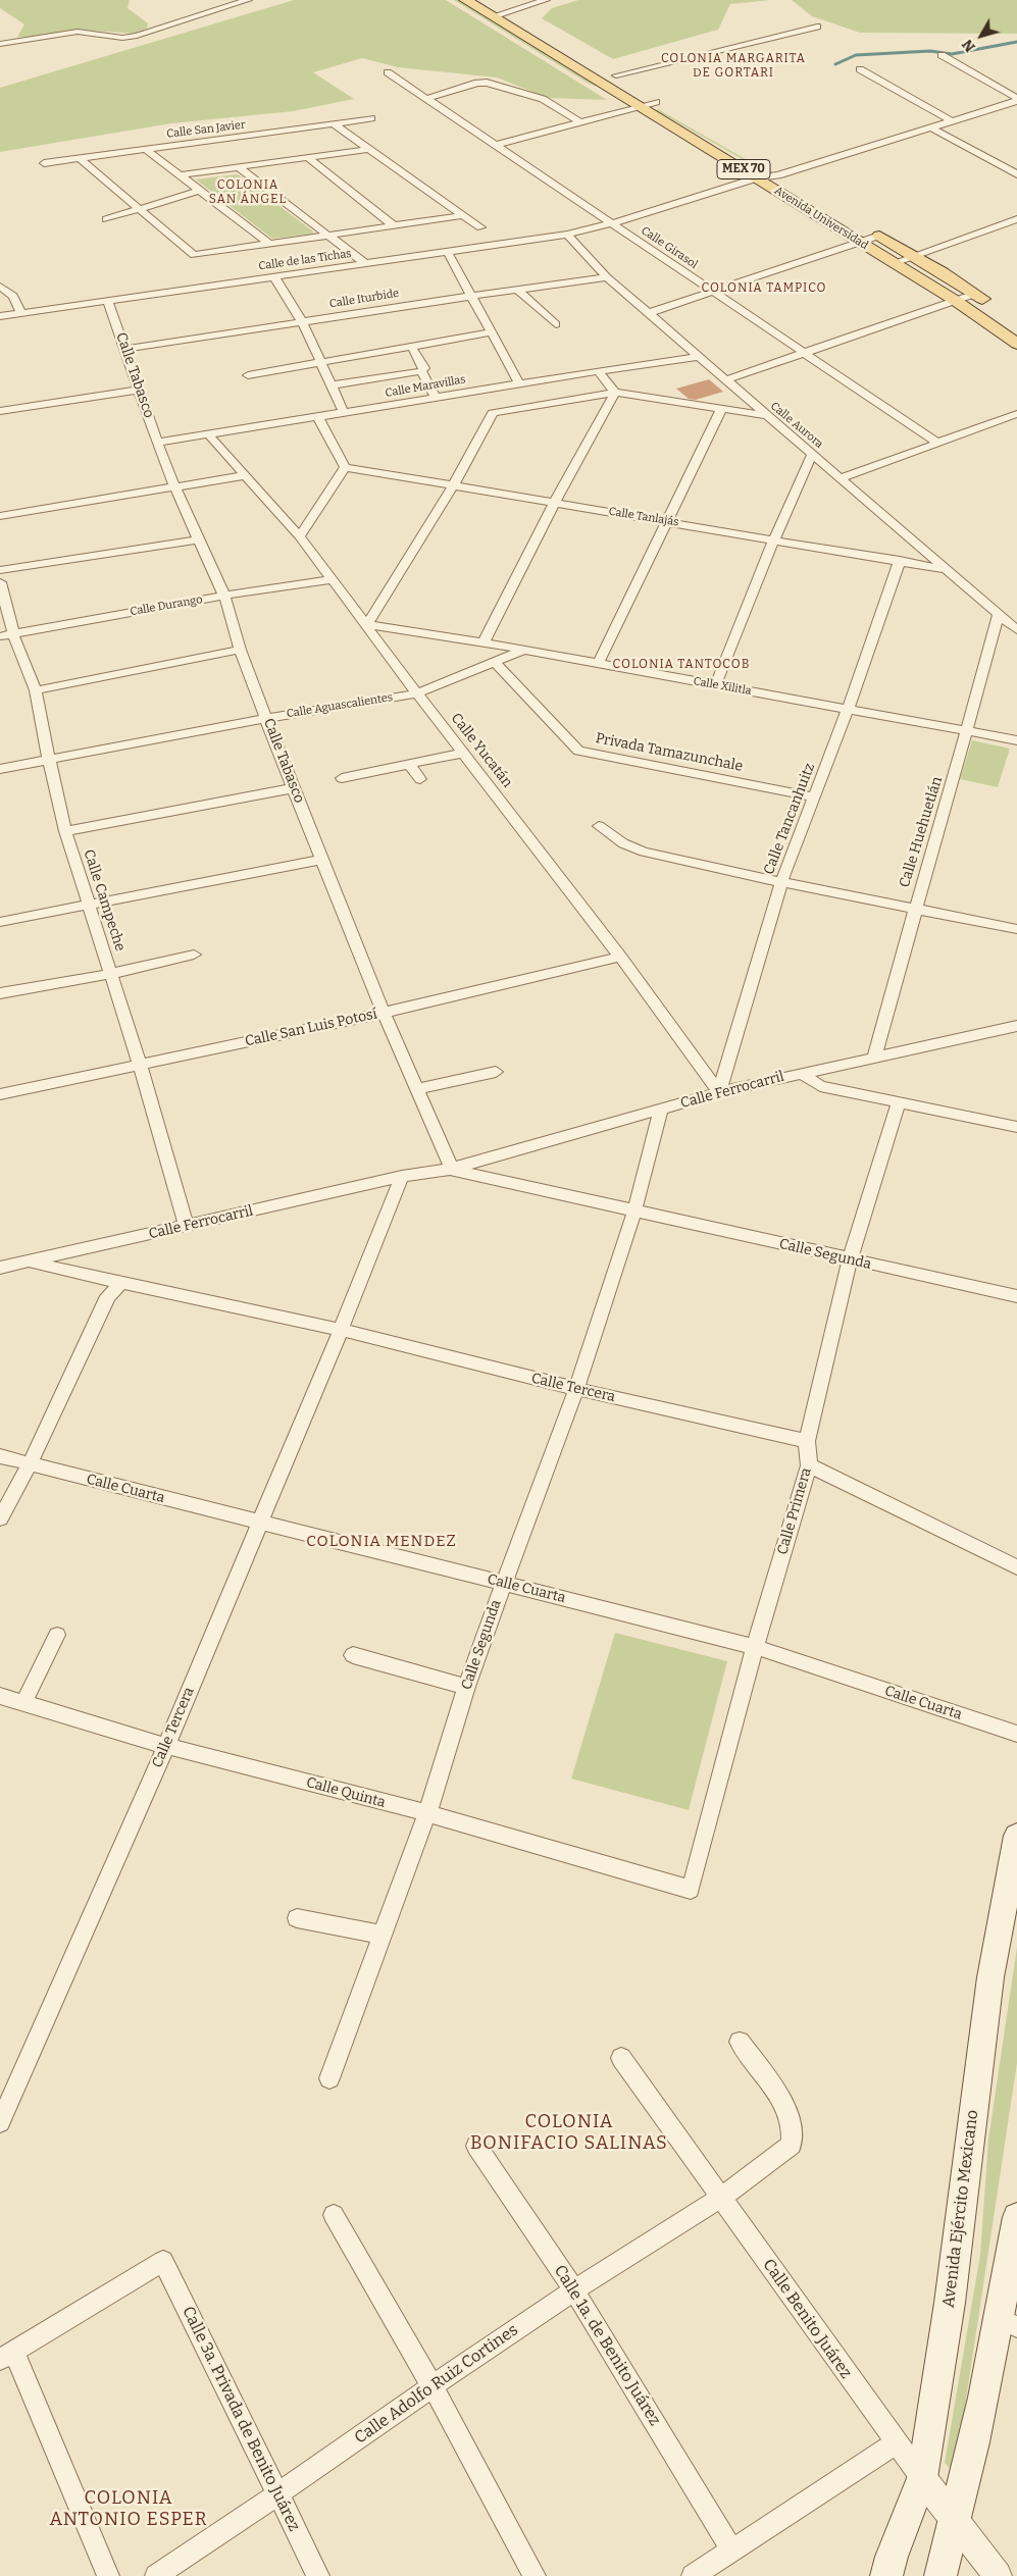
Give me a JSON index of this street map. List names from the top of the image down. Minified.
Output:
{"streets":{"main road":["MEX 70","Avenida Universidad","Avenida Ejército Mexicano"],"street":["Calle San Javier","Calle Girasol","Calle de las Tichas","Calle Iturbide","Calle Tabasco","Calle Maravillas","Calle Aurora","Calle Tanlajás","Calle Durango","Calle Xilitla","Calle Aguascalientes","Calle Yucatán","Privada Tamazunchale","Calle Tancanhuitz","Calle Huehuetlán","Calle Campeche","Calle San Luis Potosí","Calle Ferrocarril","Calle Segunda","Calle Tercera","Calle Cuarta","Calle Primera","Calle Quinta","Calle Benito Juárez","Calle 1a. de Benito Juárez","Calle Adolfo Ruiz Cortines","Calle 3a. Privada de Benito Juárez"]},"crossings":[["Avenida Universidad","Calle de las Tichas"],["Calle Girasol","Calle de las Tichas"],["Calle de las Tichas","Calle Tabasco"],["Calle de las Tichas","Calle Aurora"],["Calle Iturbide","Calle Tabasco"],["Calle Iturbide","Calle Aurora"],["Calle Tabasco","Calle Maravillas"],["Calle Tabasco","Calle Durango"],["Calle Tabasco","Calle Aguascalientes"],["Calle Tabasco","Calle San Luis Potosí"],["Calle Tabasco","Calle Ferrocarril"],["Calle Tabasco","Calle Segunda"],["Calle Maravillas","Calle Aurora"],["Calle Maravillas","Calle Yucatán"],["Calle Aurora","Calle Tanlajás"],["Calle Aurora","Calle Huehuetlán"],["Calle Tanlajás","Calle Tancanhuitz"],["Calle Durango","Calle Yucatán"],["Calle Durango","Calle Campeche"],["Calle Xilitla","Calle Aguascalientes"],["Calle Xilitla","Calle Yucatán"],["Calle Xilitla","Calle Tancanhuitz"],["Calle Xilitla","Calle Huehuetlán"],["Calle Aguascalientes","Calle Yucatán"],["Calle Aguascalientes","Privada Tamazunchale"],["Calle Aguascalientes","Calle Campeche"],["Calle Yucatán","Calle Tancanhuitz"],["Calle Yucatán","Calle San Luis Potosí"],["Calle Yucatán","Calle Ferrocarril"],["Privada Tamazunchale","Calle Tancanhuitz"],["Calle Tancanhuitz","Calle Ferrocarril"],["Calle Huehuetlán","Calle Ferrocarril"],["Calle Campeche","Calle San Luis Potosí"],["Calle Campeche","Calle Ferrocarril"],["Calle Ferrocarril","Calle Segunda"],["Calle Ferrocarril","Calle Tercera"],["Calle Segunda","Calle Tercera"],["Calle Segunda","Calle Cuarta"],["Calle Segunda","Calle Primera"],["Calle Segunda","Calle Quinta"],["Calle Tercera","Calle Cuarta"],["Calle Tercera","Calle Primera"],["Calle Tercera","Calle Quinta"],["Calle Cuarta","Calle Primera"],["Calle Primera","Calle Quinta"],["Avenida Ejército Mexicano","Calle Benito Juárez"],["Calle Benito Juárez","Calle Adolfo Ruiz Cortines"],["Calle 1a. de Benito Juárez","Calle Adolfo Ruiz Cortines"],["Calle Adolfo Ruiz Cortines","Calle 3a. Privada de Benito Juárez"]],"districts":["COLONIA MARGARITA DE GORTARI","COLONIA SAN ÁNGEL","COLONIA TAMPICO","COLONIA TANTOCOB","COLONIA MENDEZ","COLONIA BONIFACIO SALINAS","COLONIA ANTONIO ESPER"],"north":"bottom left"}
